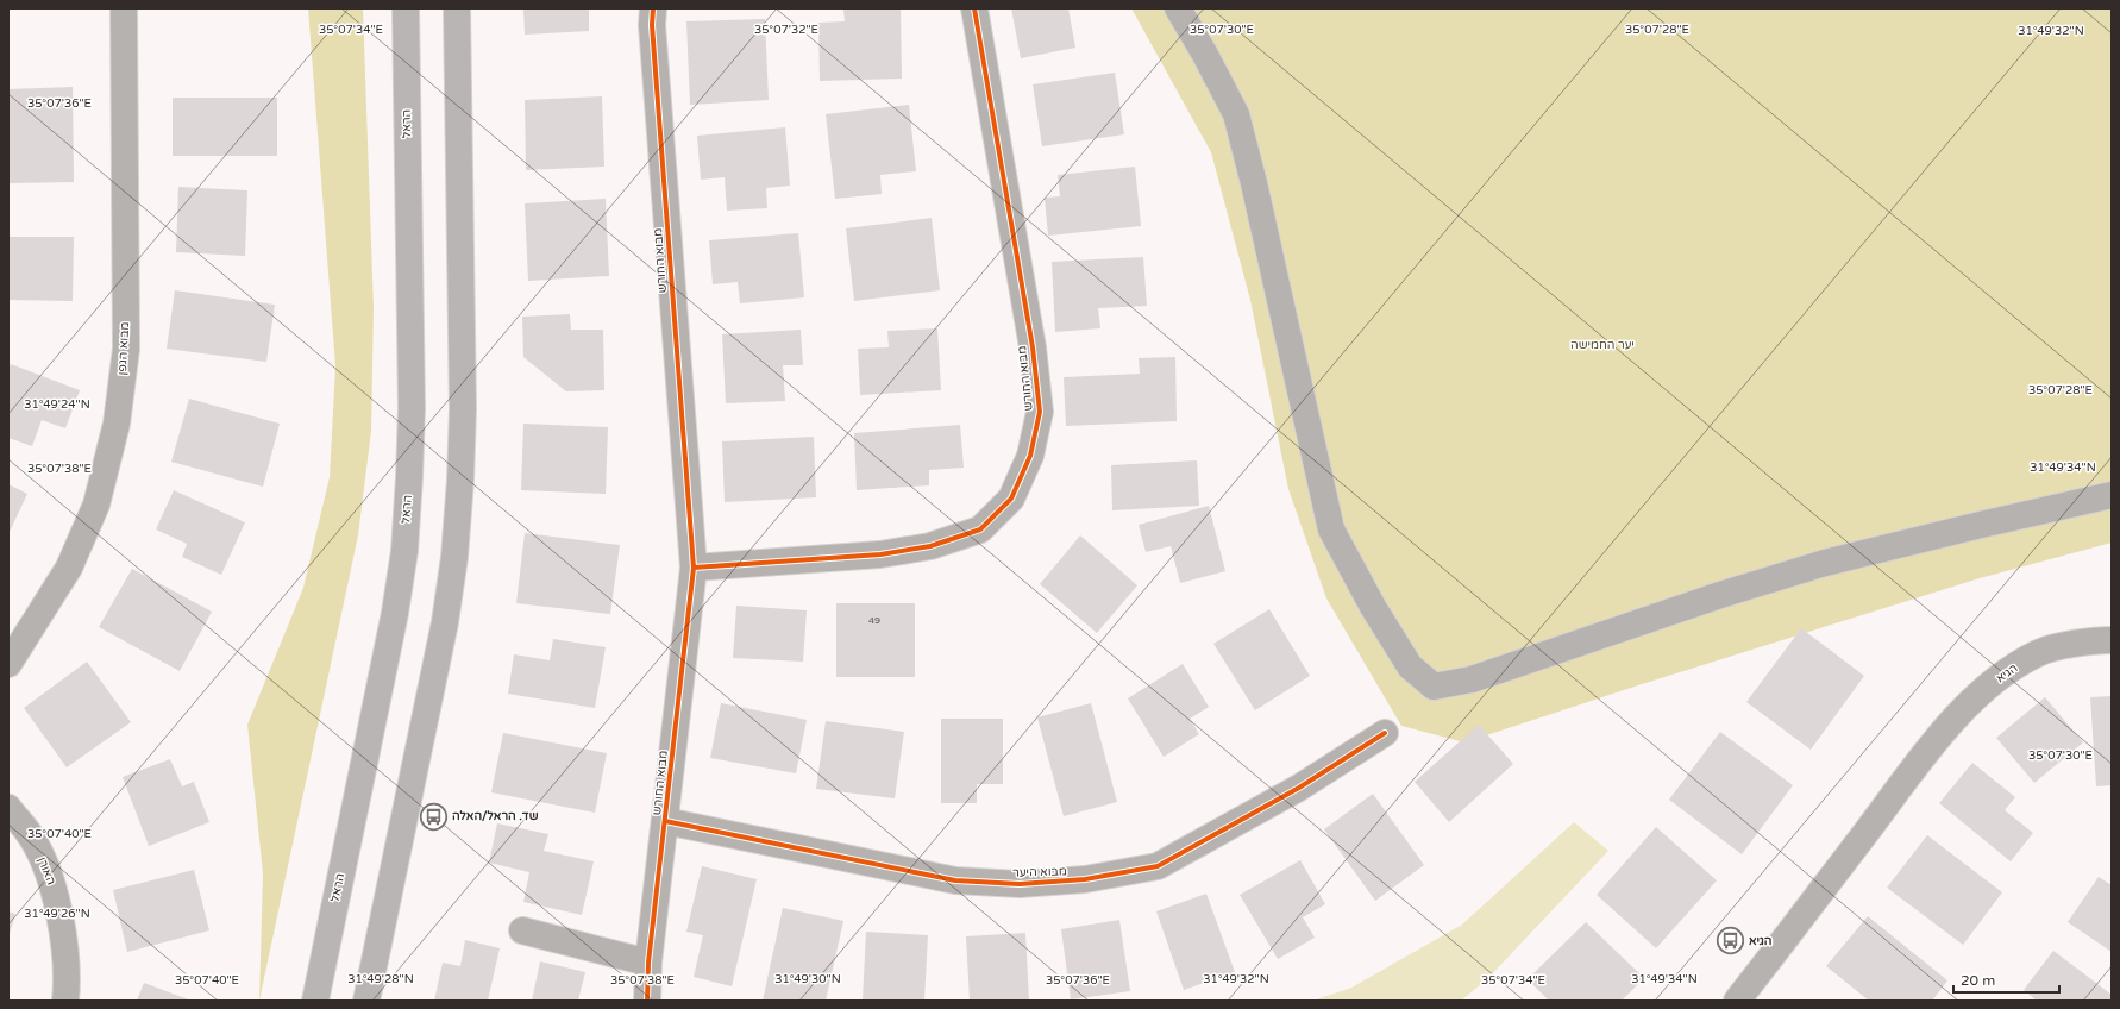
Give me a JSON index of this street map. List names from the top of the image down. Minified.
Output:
{"streets":{"main road":["הראל"],"street":["מבוא החורש","מבוא הגפן","הגיא","האורן","מבוא היער"]},"crossings":[["מבוא החורש","מבוא היער"]],"parks":["יער החמישה"],"places":{"bus stop":["שד. הראל/האלה","הגיא"]},"house_numbers":["49"],"scale_bar":"20 m","coordinates":["35°07'34\"E","35°07'32\"E","35°07'30\"E","35°07'28\"E","31°49'32\"N","35°07'36\"E","31°49'24\"N","31°49'34\"N","35°07'38\"E","35°07'40\"E","31°49'26\"N","31°49'28\"N","31°49'30\"N"]}
